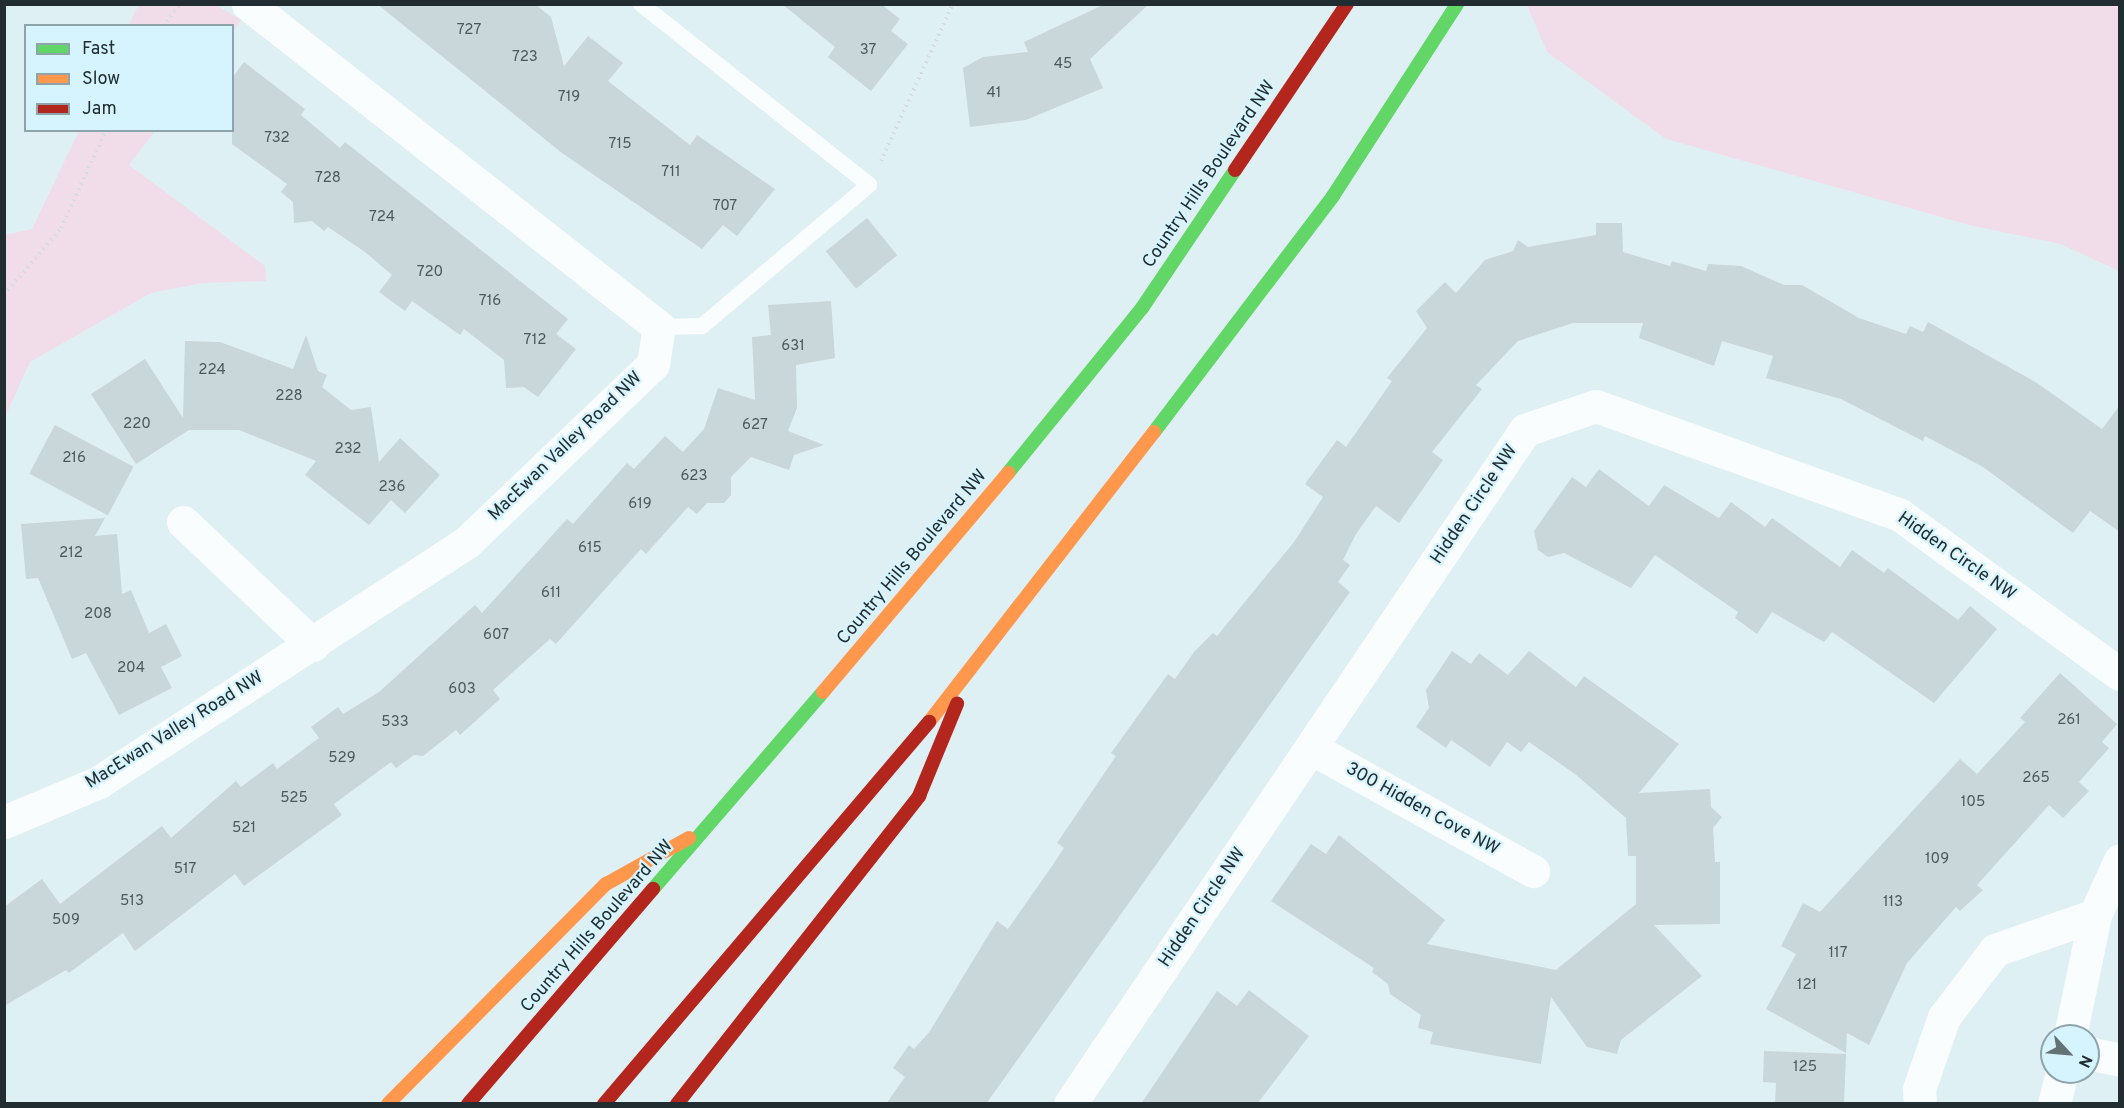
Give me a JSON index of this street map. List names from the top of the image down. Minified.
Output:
{"streets":{"main road":["Country Hills Boulevard NW"],"street":["MacEwan Valley Road NW","Hidden Circle NW","300 Hidden Cove NW"]},"crossings":[["Hidden Circle NW","300 Hidden Cove NW"]],"house_numbers":["727","37","723","45","41","719","732","715","711","728","707","724","720","716","712","631","224","228","220","627","232","216","623","236","619","615","212","611","208","607","204","603","261","533","529","265","525","105","521","109","517","513","113","509","117","121","125"],"legend":["Fast","Slow","Jam"],"north":"bottom right"}
